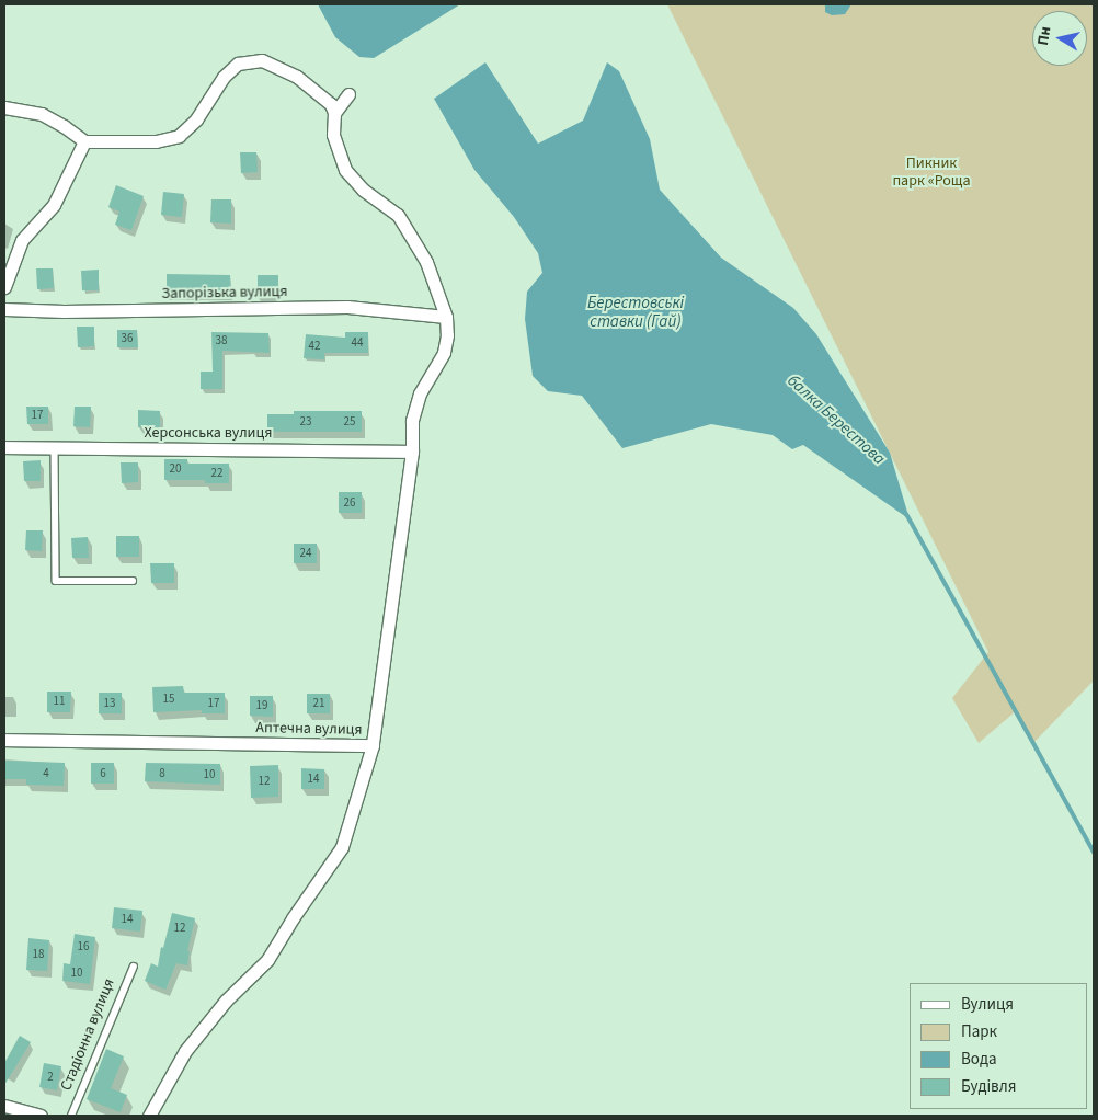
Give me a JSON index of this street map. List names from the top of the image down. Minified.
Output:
{"streets":{"street":["Запорізька вулиця","Херсонська вулиця","Аптечна вулиця"],"lane":["Стадіонна вулиця"]},"water":["Берестовські ставки (Гай)","балка Берестова"],"parks":["Пикник парк «Роща"],"house_numbers":["36","38","44","42","17","23","25","20","22","26","24","15","11","13","17","21","19","4","6","8","10","14","12","14","12","16","18","10","2"],"legend":["Вулиця","Парк","Вода","Будівля"],"north":"left"}
